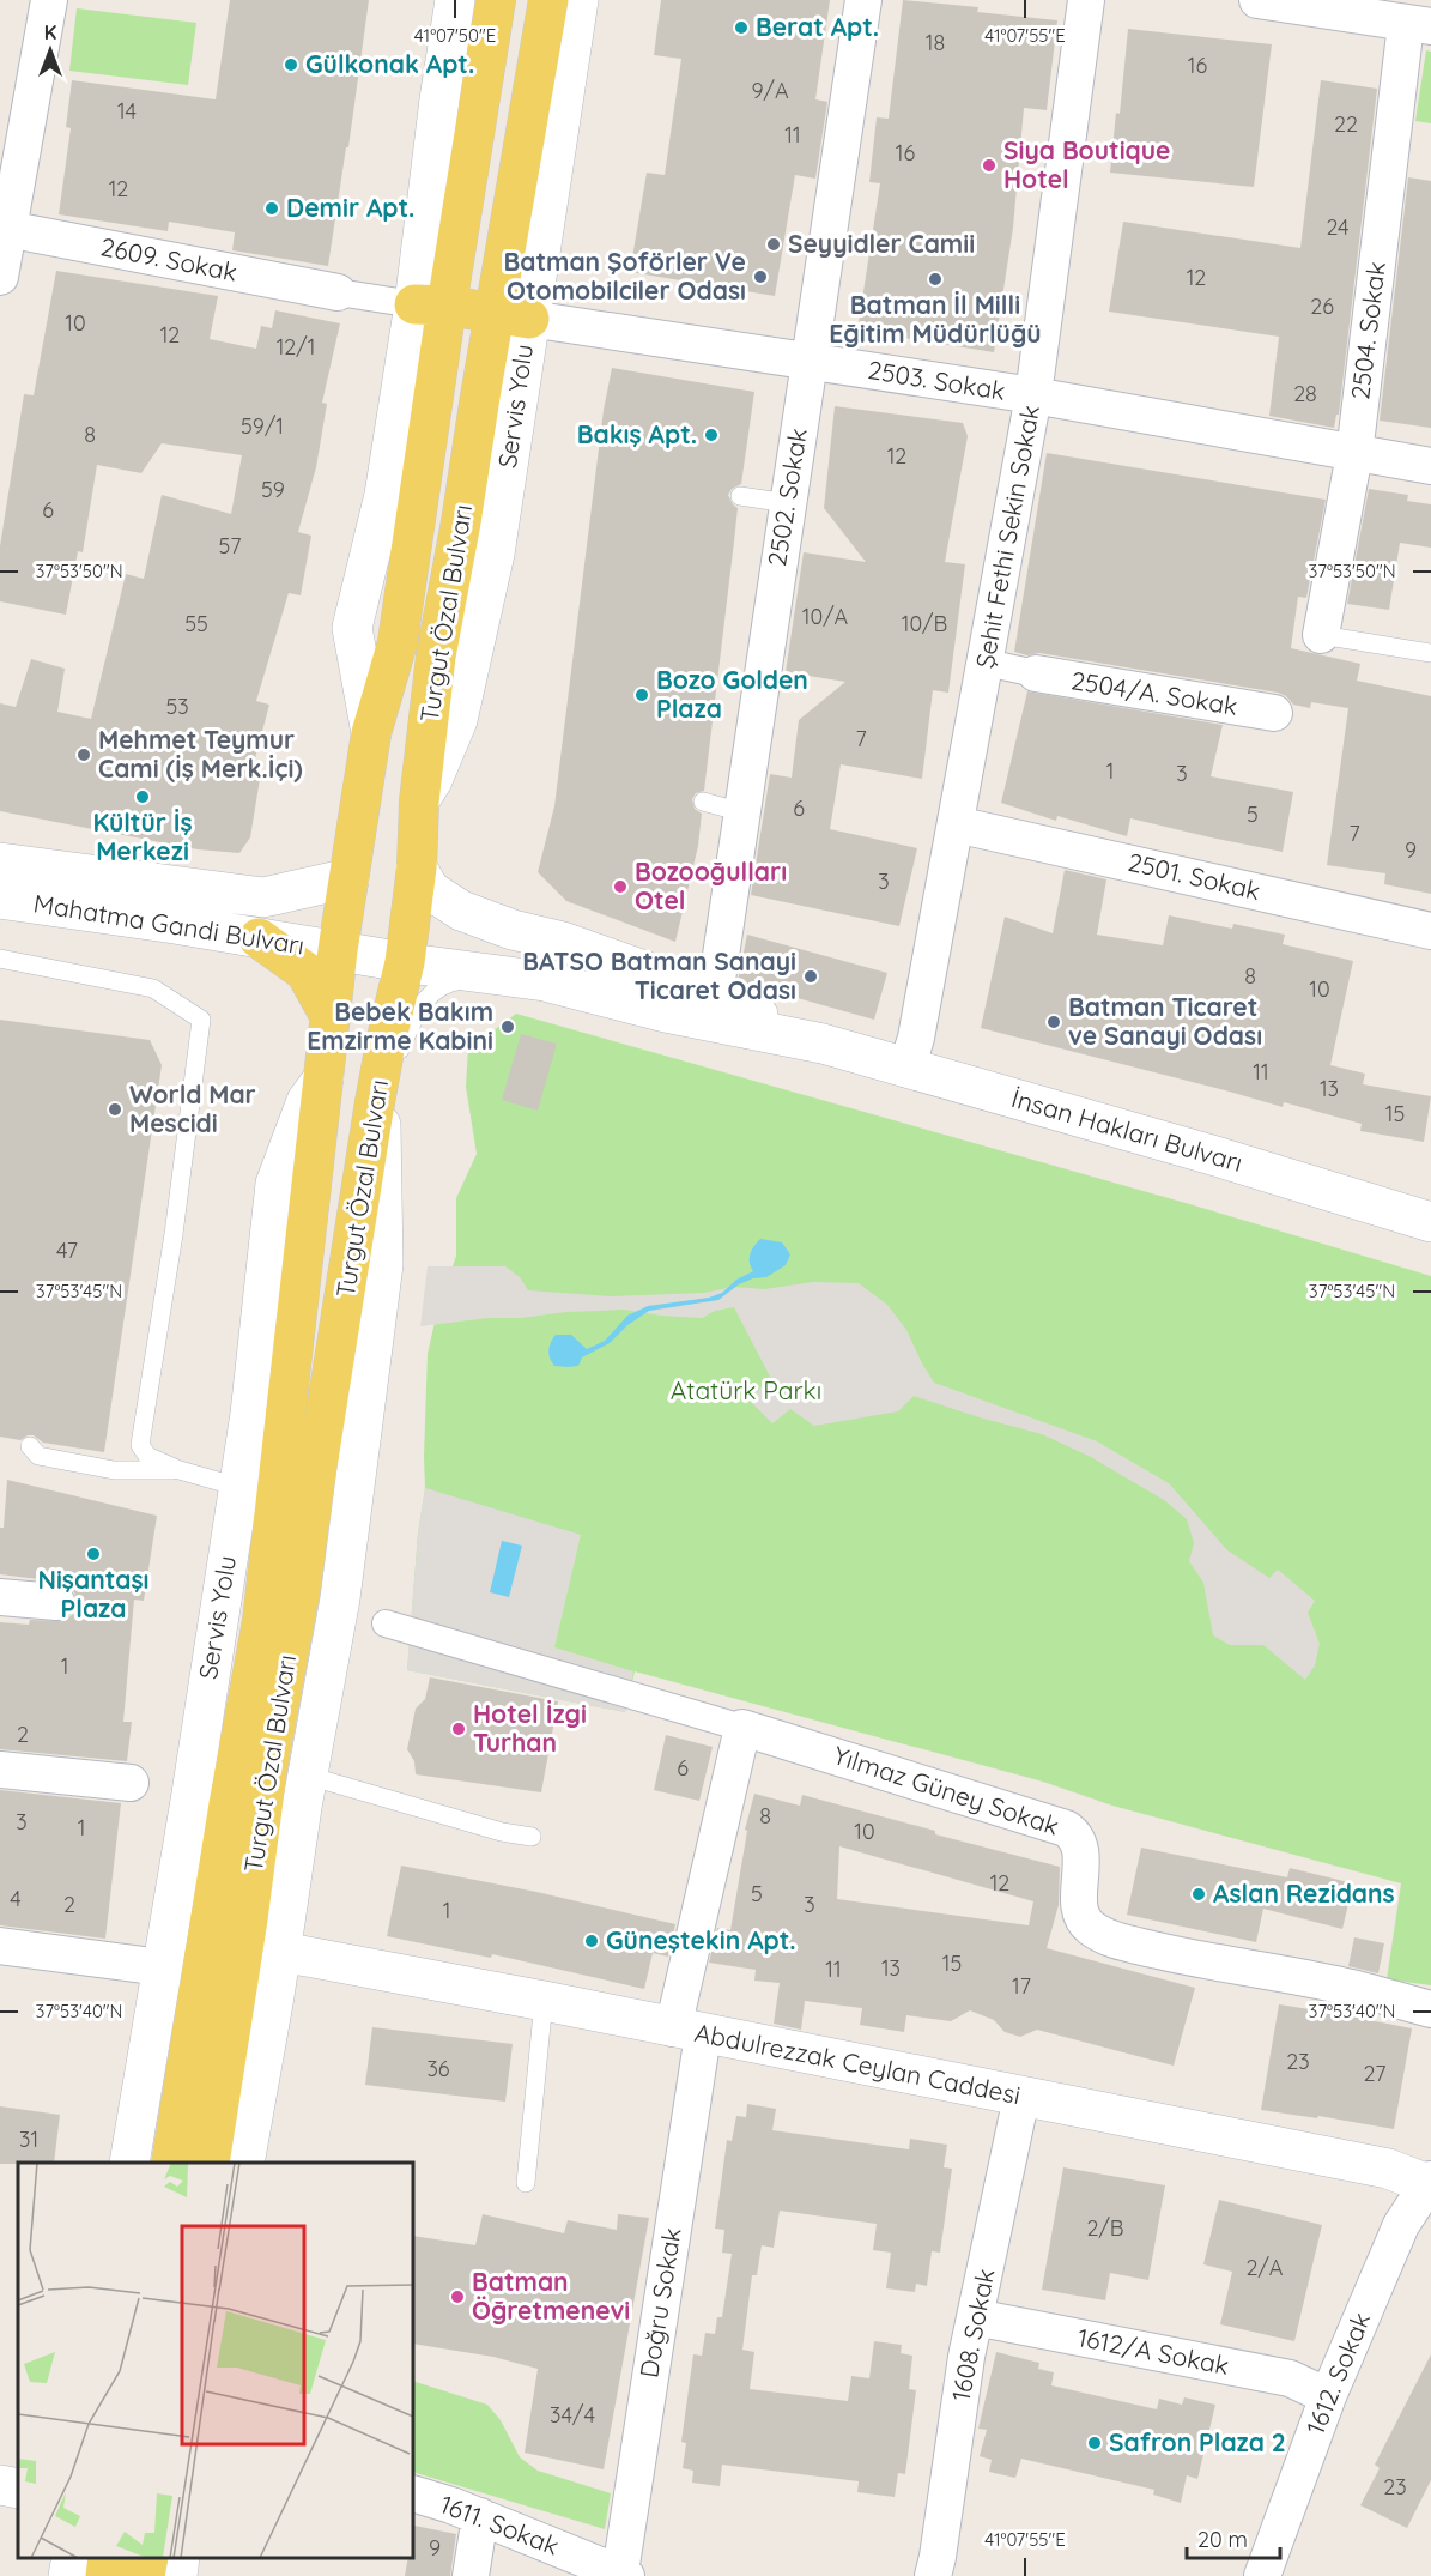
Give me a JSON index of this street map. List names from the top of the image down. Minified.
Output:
{"streets":{"main road":["Turgut Özal Bulvarı"],"street":["2609. Sokak","2504. Sokak","2503. Sokak","Servis Yolu","2502. Sokak","Şehit Fethi Sekin Sokak","2504/A. Sokak","2501. Sokak","Mahatma Gandi Bulvarı","İnsan Hakları Bulvarı","Yılmaz Güney Sokak","Abdulrezzak Ceylan Caddesi","Doğru Sokak","1608. Sokak","1612/A Sokak","1612. Sokak","1611. Sokak"]},"crossings":[["2504. Sokak","2503. Sokak"],["2503. Sokak","Servis Yolu"],["2503. Sokak","2502. Sokak"],["2503. Sokak","Şehit Fethi Sekin Sokak"],["Servis Yolu","Turgut Özal Bulvarı"],["Şehit Fethi Sekin Sokak","2501. Sokak"],["Şehit Fethi Sekin Sokak","İnsan Hakları Bulvarı"],["Turgut Özal Bulvarı","Mahatma Gandi Bulvarı"],["Mahatma Gandi Bulvarı","İnsan Hakları Bulvarı"],["Yılmaz Güney Sokak","Doğru Sokak"],["Abdulrezzak Ceylan Caddesi","Doğru Sokak"],["Abdulrezzak Ceylan Caddesi","1608. Sokak"],["Abdulrezzak Ceylan Caddesi","1612. Sokak"],["Doğru Sokak","1611. Sokak"],["1608. Sokak","1612/A Sokak"],["1612/A Sokak","1612. Sokak"]],"parks":["Atatürk Parkı"],"places":["Berat Apt.","Gülkonak Apt.","Siya Boutique Hotel","Demir Apt.","Seyyidler Camii","Batman Şoförler Ve Otomobilciler Odası","Batman İl Milli Eğitim Müdürlüğü","Bakış Apt.","Bozo Golden Plaza","Mehmet Teymur Cami (İş Merk.İçi)","Kültür İş Merkezi","Bozooğulları Otel","BATSO Batman Sanayi Ticaret Odası","Batman Ticaret ve Sanayi Odası","Bebek Bakım Emzirme Kabini","World Mar Mescidi","Nişantaşı Plaza","Hotel İzgi Turhan","Aslan Rezidans","Güneştekin Apt.","Batman Öğretmenevi","Safron Plaza 2"],"house_numbers":["18","16","9/A","14","22","11","16","12","24","12","26","10","12","12/1","28","59/1","8","12","59","6","57","10/A","55","10/B","53","7","1","3","6","5","7","9","3","8","10","11","13","15","47","1","2","6","8","3","1","10","12","5","4","2","3","1","15","13","11","17","23","36","27","31","2/B","2/A","34/4","23","9"],"scale_bar":"20 m","north":"top","coordinates":["41°07'50\"E","41°07'55\"E","37°53'50\"N","37°53'45\"N","37°53'40\"N"]}
